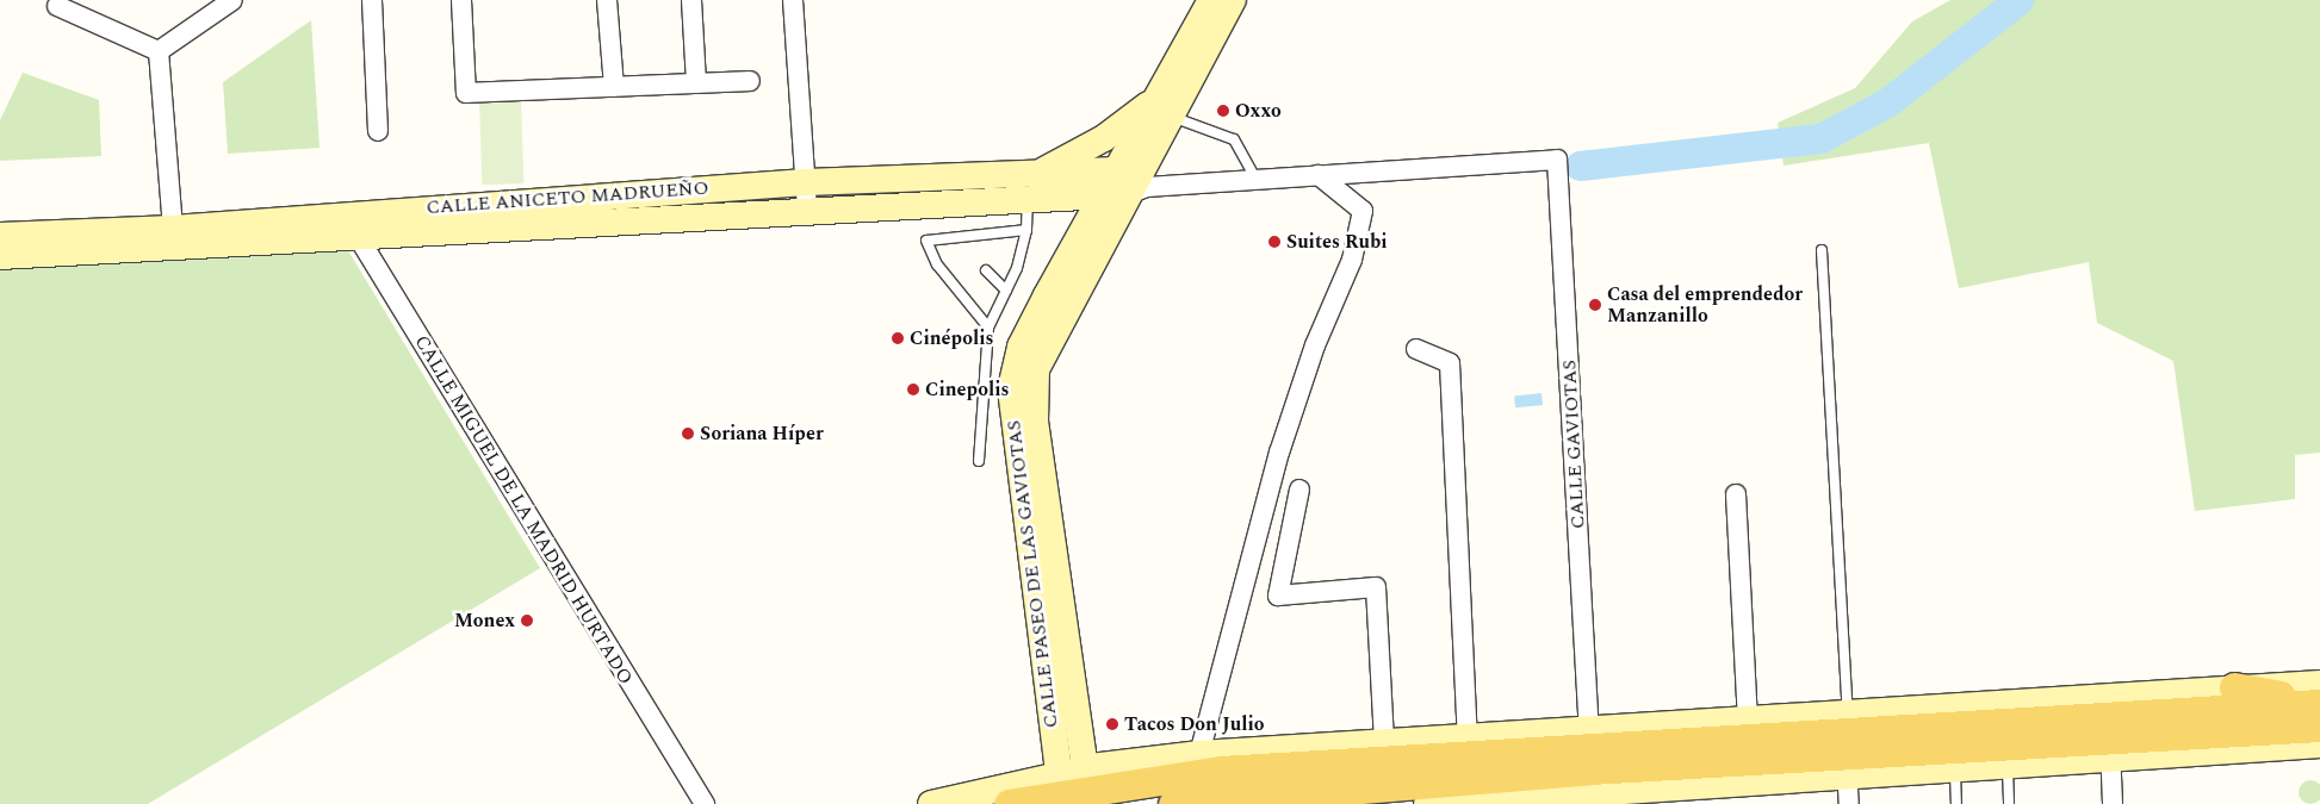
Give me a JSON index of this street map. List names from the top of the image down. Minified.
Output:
{"streets":{"main road":["CALLE ANICETO MADRUEÑO","CALLE PASEO DE LAS GAVIOTAS"],"street":["CALLE GAVIOTAS","CALLE MIGUEL DE LA MADRID HURTADO"]},"crossings":[["CALLE ANICETO MADRUEÑO","CALLE MIGUEL DE LA MADRID HURTADO"],["CALLE ANICETO MADRUEÑO","CALLE PASEO DE LAS GAVIOTAS"]],"places":["Oxxo","Suites Rubi","Casa del emprendedor Manzanillo","Cinépolis","Cinepolis","Soriana Híper","Monex","Tacos Don Julio"]}
